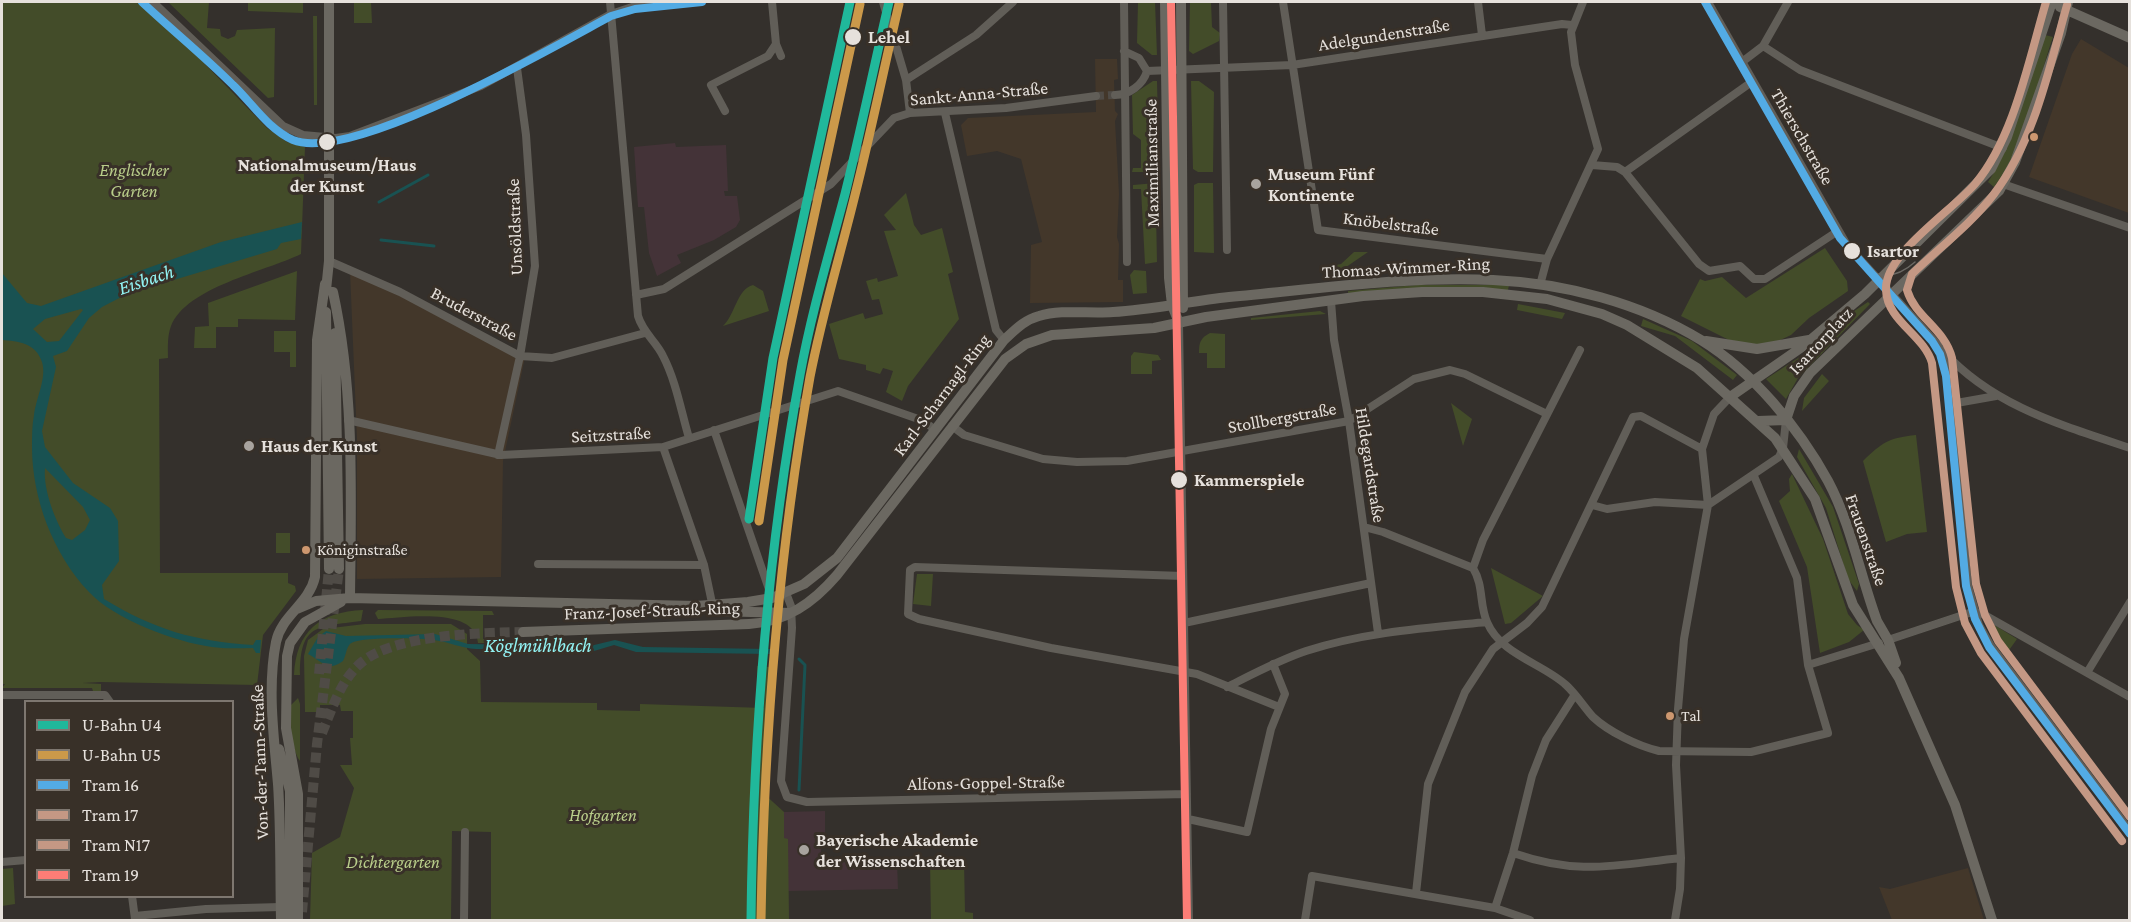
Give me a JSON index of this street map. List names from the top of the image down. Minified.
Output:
{"streets":{"main road":["Maximilianstraße","Thomas-Wimmer-Ring","Isartorplatz","Karl-Scharnagl-Ring","Frauenstraße","Franz-Josef-Strauß-Ring","Von-der-Tann-Straße"],"street":["Adelgundenstraße","Sankt-Anna-Straße","Thierschstraße","Knöbelstraße","Unsöldstraße","Bruderstraße","Stollbergstraße","Seitzstraße","Hildegardstraße","Alfons-Goppel-Straße"]},"crossings":[["Adelgundenstraße","Maximilianstraße"],["Adelgundenstraße","Knöbelstraße"],["Thierschstraße","Isartorplatz"],["Maximilianstraße","Thomas-Wimmer-Ring"],["Maximilianstraße","Karl-Scharnagl-Ring"],["Maximilianstraße","Stollbergstraße"],["Maximilianstraße","Alfons-Goppel-Straße"],["Unsöldstraße","Bruderstraße"],["Unsöldstraße","Seitzstraße"],["Thomas-Wimmer-Ring","Isartorplatz"],["Thomas-Wimmer-Ring","Karl-Scharnagl-Ring"],["Thomas-Wimmer-Ring","Hildegardstraße"],["Isartorplatz","Frauenstraße"],["Karl-Scharnagl-Ring","Stollbergstraße"],["Karl-Scharnagl-Ring","Seitzstraße"],["Karl-Scharnagl-Ring","Franz-Josef-Strauß-Ring"],["Karl-Scharnagl-Ring","Alfons-Goppel-Straße"],["Stollbergstraße","Hildegardstraße"],["Franz-Josef-Strauß-Ring","Von-der-Tann-Straße"],["Franz-Josef-Strauß-Ring","Alfons-Goppel-Straße"]],"water":["Eisbach","Köglmühlbach"],"parks":["Englischer Garten","Hofgarten","Dichtergarten"],"places":["Lehel","Nationalmuseum/Haus der Kunst","Museum Fünf Kontinente","Isartor","Haus der Kunst","Kammerspiele","Königinstraße","Tal","Bayerische Akademie der Wissenschaften"],"lines":["metro line U4","tram line 16","tram line 17","tram line 19","metro line U5","tram line N17"],"legend":["U-Bahn U4","U-Bahn U5","Tram 16","Tram 17","Tram N17","Tram 19"]}
